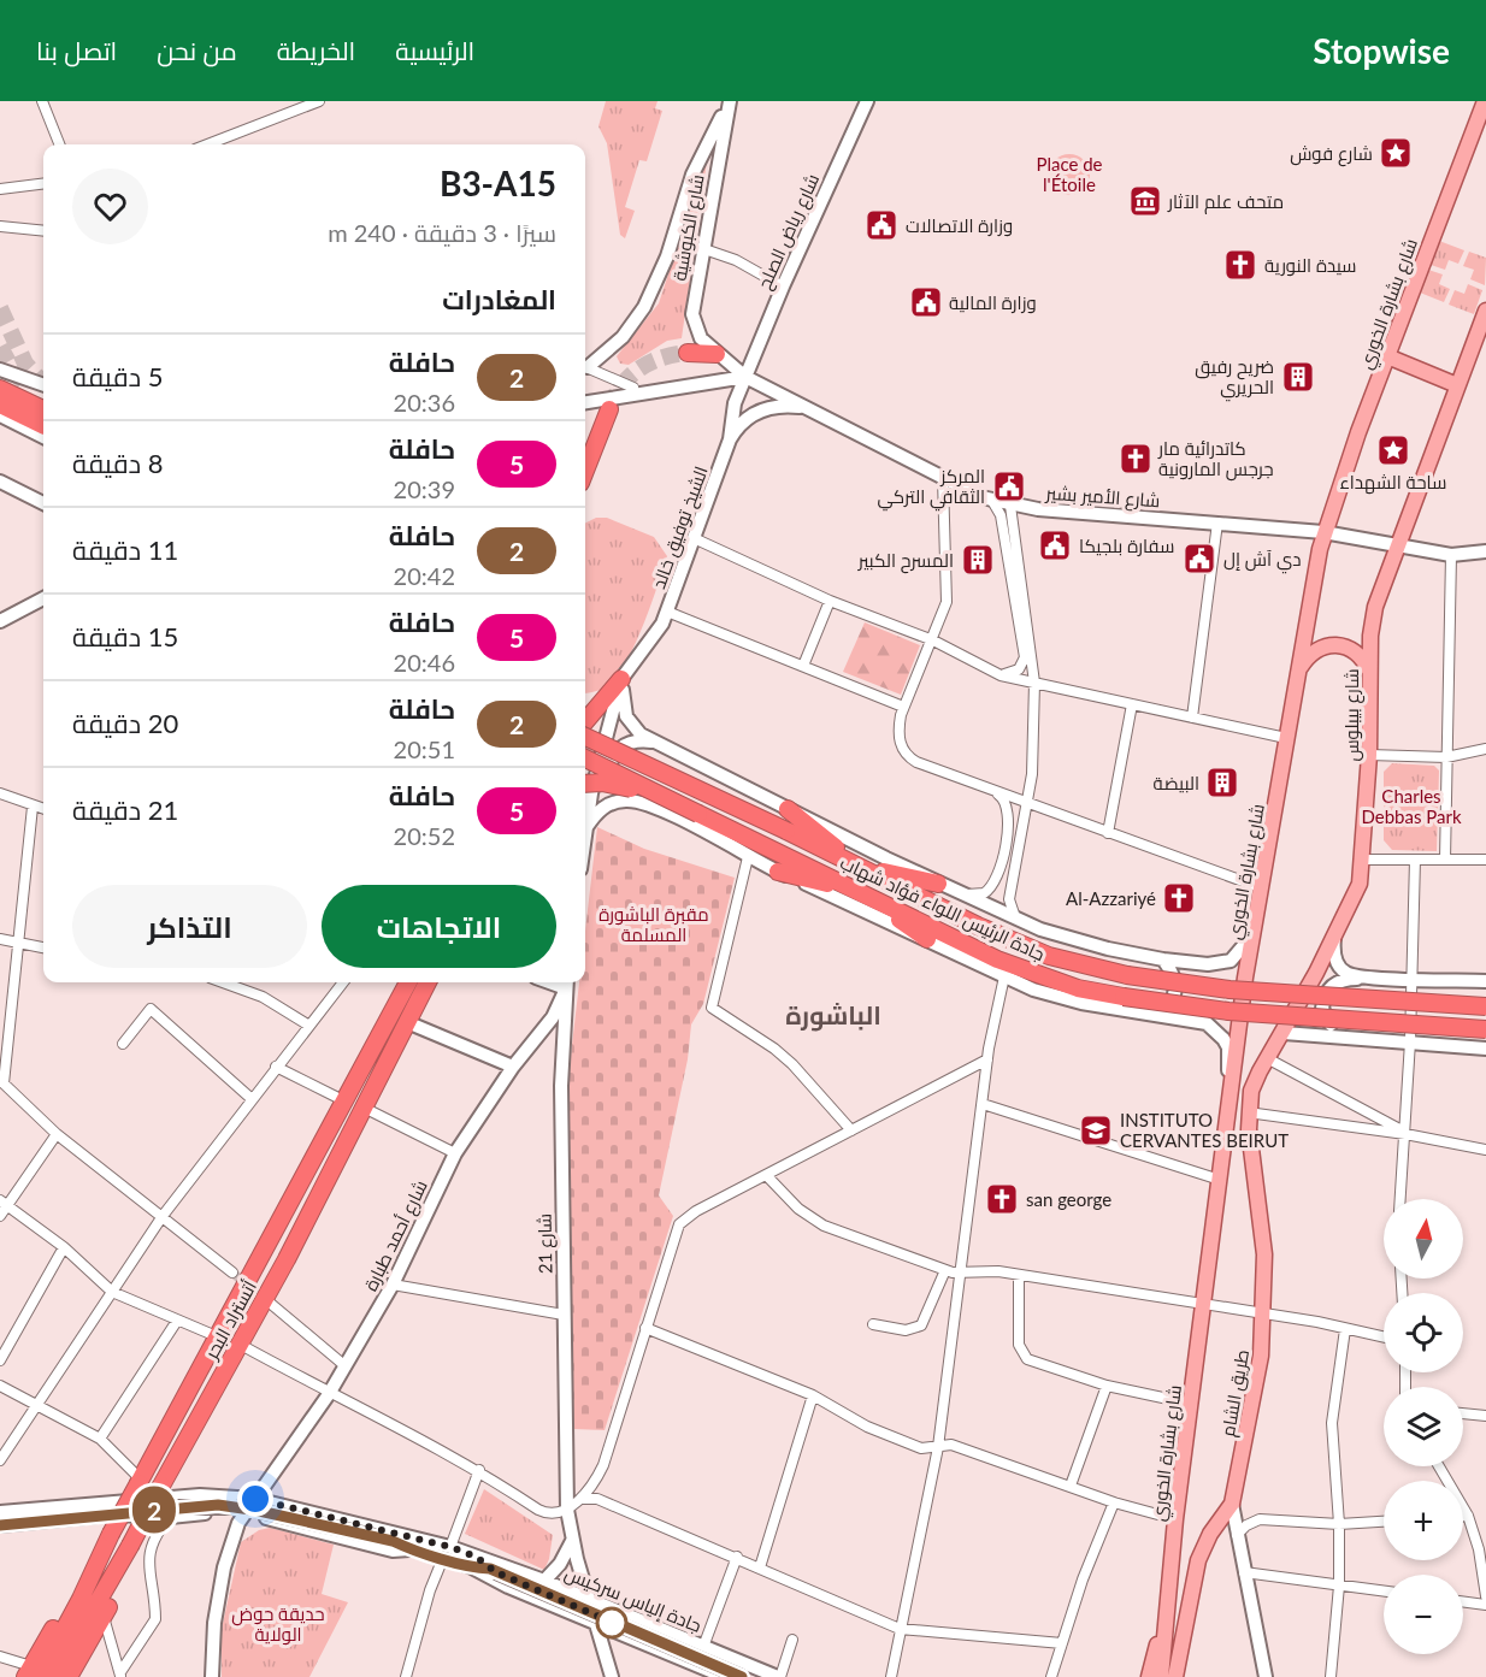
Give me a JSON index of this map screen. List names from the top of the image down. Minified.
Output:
{"streets":{"highway":["جادة الرئيس اللواء فؤاد شهاب","أتستراد البحر"],"main road":["شارع بشارة الخوري","شارع بيبلوس","طريق الشام"],"street":["شارع الكبوشية","شارع رياض الصلح","شارع الأمير بشير","الشيخ توفيق خالد","شارع أحمد طبارة","شارع 21","جادة إلياس سركيس"]},"crossings":[["شارع الكبوشية","شارع رياض الصلح"],["شارع الكبوشية","شارع الأمير بشير"],["شارع الكبوشية","الشيخ توفيق خالد"],["شارع رياض الصلح","شارع الأمير بشير"],["شارع رياض الصلح","الشيخ توفيق خالد"],["شارع بشارة الخوري","شارع الأمير بشير"],["شارع الأمير بشير","الشيخ توفيق خالد"],["شارع الأمير بشير","شارع بيبلوس"],["شارع بيبلوس","طريق الشام"],["شارع أحمد طبارة","شارع 21"],["شارع أحمد طبارة","جادة إلياس سركيس"],["شارع 21","جادة إلياس سركيس"]],"districts":["الباشورة"],"parks":["Place de l'Étoile","Charles Debbas Park","مقبرة الباشورة المسلمة","حديقة حوض الولاية"],"places":{"place":["شارع فوش","ساحة الشهداء"],"museum":["متحف علم الآثار"],"public building":["وزارة الاتصالات","وزارة المالية","المركز الثقافي التركي","سفارة بلجيكا","دي آش إل"],"church":["سيدة النورية","كاتدرائية مار جرجس المارونية","Al-Azzariyé","san george"],"building":["ضريح رفيق الحريري","المسرح الكبير","البيضة"],"school or university":["INSTITUTO CERVANTES BEIRUT"]},"lines":["bus line 2"],"north":"top","page":{"header":"Stopwise","nav":["الرئيسية","الخريطة","من نحن","اتصل بنا"],"on_map":"2","heading":[["B3-A15","سيرًا · 3 دقيقة · 240 m"],"المغادرات"],"list":[{"mark":"2","name":"حافلة","note":"20:36","value":"5 دقيقة"},{"mark":"5","name":"حافلة","note":"20:39","value":"8 دقيقة"},{"mark":"2","name":"حافلة","note":"20:42","value":"11 دقيقة"},{"mark":"5","name":"حافلة","note":"20:46","value":"15 دقيقة"},{"mark":"2","name":"حافلة","note":"20:51","value":"20 دقيقة"},{"mark":"5","name":"حافلة","note":"20:52","value":"21 دقيقة"}],"buttons":["الاتجاهات","التذاكر"],"map_buttons":["+","−"]}}
